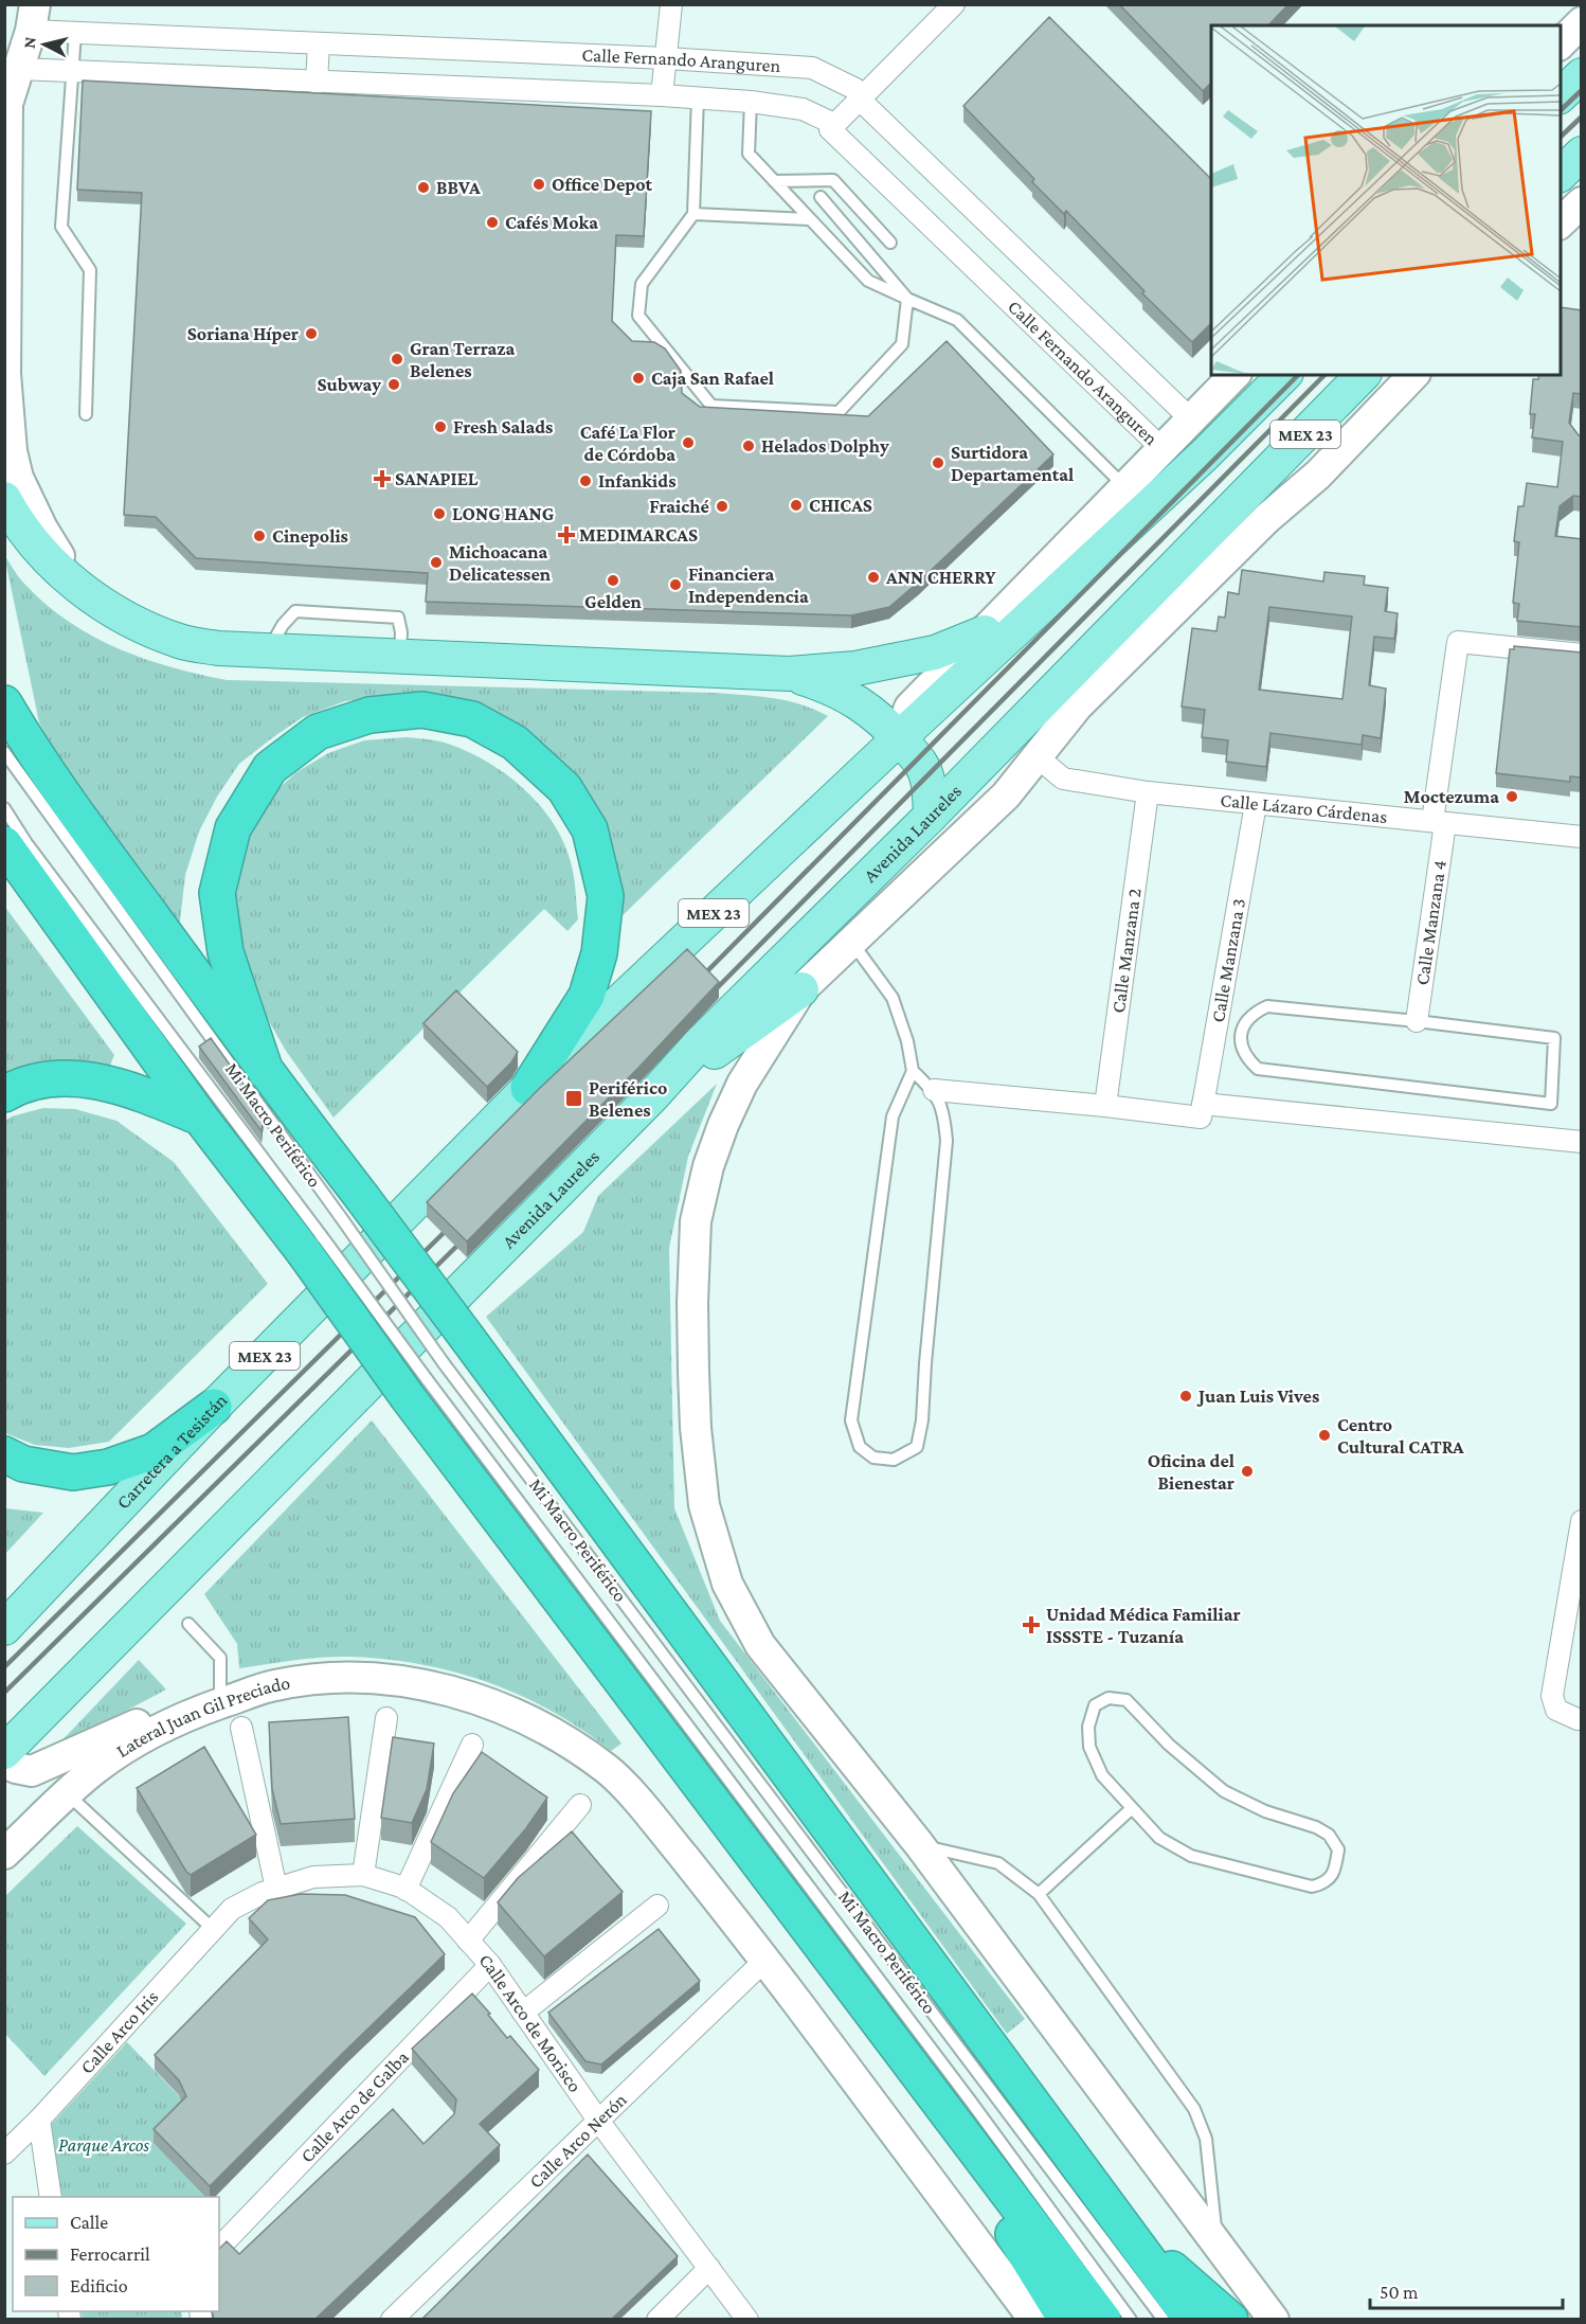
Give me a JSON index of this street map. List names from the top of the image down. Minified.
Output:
{"streets":{"main road":["MEX 23","Avenida Laureles","Carretera a Tesistán","Lateral Juan Gil Preciado"],"street":["Calle Fernando Aranguren","Calle Lázaro Cárdenas","Calle Manzana 4","Calle Manzana 2","Calle Manzana 3","Calle Arco de Morisco","Calle Arco Iris","Calle Arco de Galba","Calle Arco Nerón"],"lane":["Mi Macro Periférico"]},"crossings":[["MEX 23","Carretera a Tesistán"],["Calle Lázaro Cárdenas","Avenida Laureles"],["Calle Lázaro Cárdenas","Calle Manzana 4"],["Calle Lázaro Cárdenas","Calle Manzana 2"],["Calle Lázaro Cárdenas","Calle Manzana 3"],["Lateral Juan Gil Preciado","Calle Arco Nerón"],["Calle Arco de Morisco","Calle Arco Iris"],["Calle Arco de Morisco","Calle Arco de Galba"],["Calle Arco de Morisco","Calle Arco Nerón"]],"parks":["Parque Arcos"],"places":{"other":["Office Depot","BBVA","Cafés Moka","Soriana Híper","Gran Terraza Belenes","Caja San Rafael","Subway","Fresh Salads","Café La Flor de Córdoba","Helados Dolphy","Surtidora Departamental","Infankids","CHICAS","Fraiché","LONG HANG","Cinepolis","Michoacana Delicatessen","ANN CHERRY","Gelden","Financiera Independencia","Moctezuma","Juan Luis Vives","Centro Cultural CATRA","Oficina del Bienestar"],"health":["SANAPIEL","MEDIMARCAS","Unidad Médica Familiar ISSSTE - Tuzanía"],"transit":["Periférico Belenes"]},"legend":["Calle","Ferrocarril","Edificio"],"scale_bar":"50 m","north":"left"}
